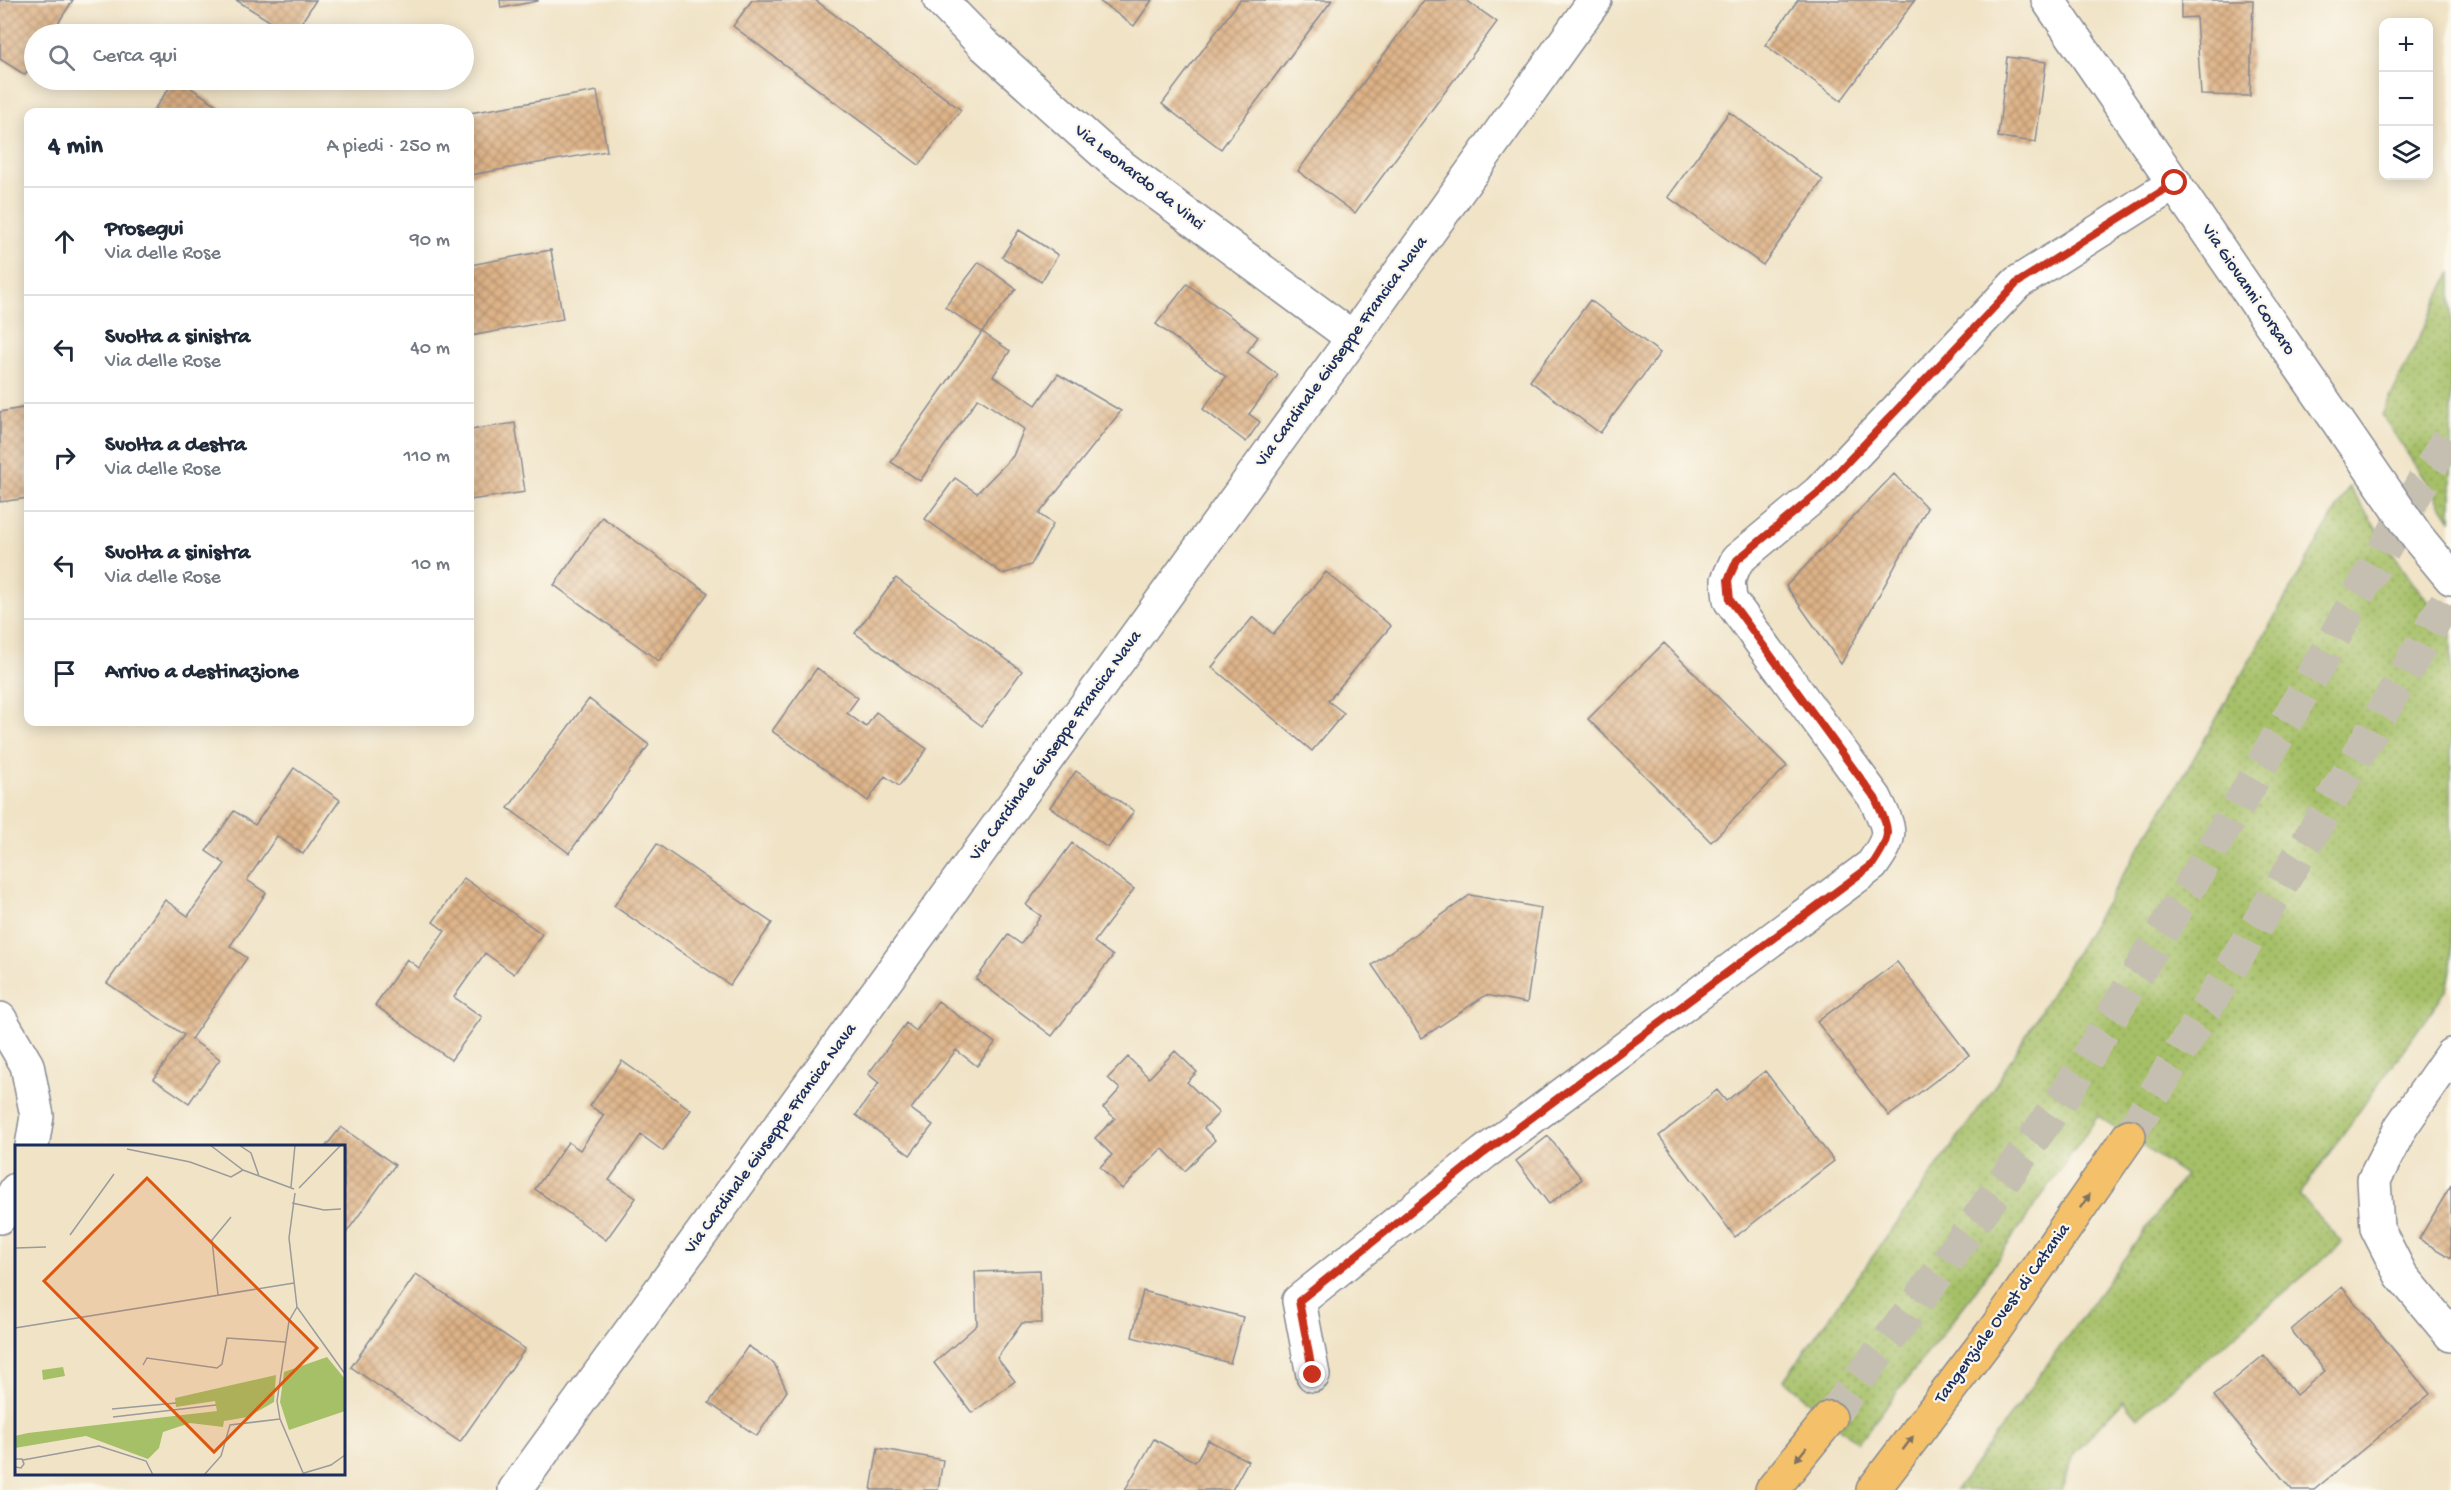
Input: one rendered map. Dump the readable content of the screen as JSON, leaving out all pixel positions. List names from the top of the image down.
{
  "streets": {
    "highway": ["Tangenziale Ovest di Catania"],
    "street": ["Via Leonardo da Vinci", "Via Giovanni Corsaro", "Via Cardinale Giuseppe Francica Nava"]
  },
  "crossings": [
    ["Via Leonardo da Vinci", "Via Cardinale Giuseppe Francica Nava"]
  ],
  "one_way": ["Tangenziale Ovest di Catania"],
  "page": {
    "map_buttons": ["+", "−"],
    "search": "Cerca qui",
    "heading": ["4 min", "A piedi · 250 m"],
    "list": [
      ["Prosegui", "Via delle Rose", "90 m"],
      ["Svolta a sinistra", "Via delle Rose", "40 m"],
      ["Svolta a destra", "Via delle Rose", "110 m"],
      ["Svolta a sinistra", "Via delle Rose", "10 m"],
      "Arrivo a destinazione"
    ]
  }
}
